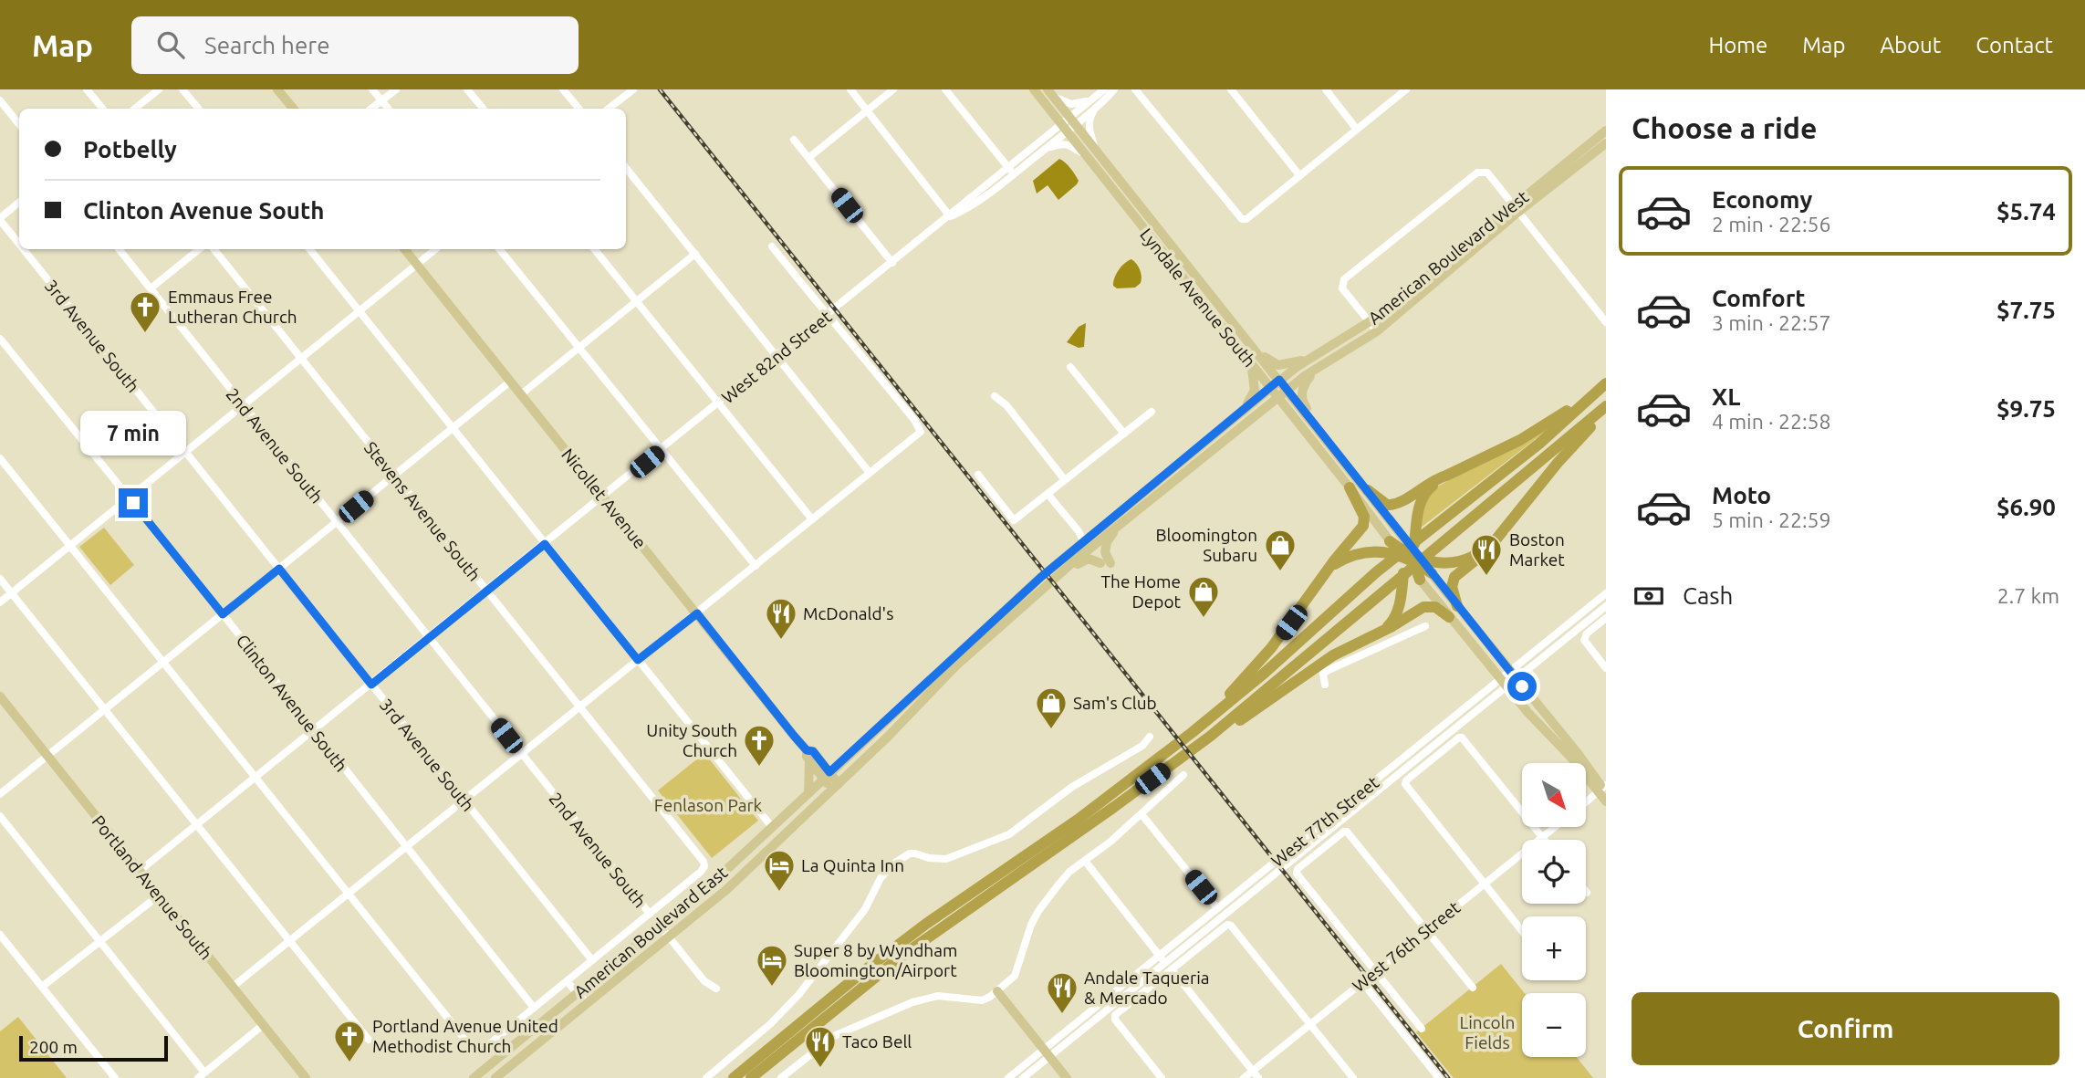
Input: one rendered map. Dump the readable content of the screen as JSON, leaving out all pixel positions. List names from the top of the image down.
{
  "streets": {
    "main road": [
      "American Boulevard West",
      "Lyndale Avenue South",
      "Nicollet Avenue",
      "Portland Avenue South",
      "American Boulevard East"
    ],
    "street": [
      "3rd Avenue South",
      "West 82nd Street",
      "2nd Avenue South",
      "Stevens Avenue South",
      "Clinton Avenue South",
      "West 77th Street",
      "West 76th Street"
    ]
  },
  "crossings": [
    ["American Boulevard West", "Lyndale Avenue South"],
    ["American Boulevard West", "Nicollet Avenue"],
    ["American Boulevard West", "American Boulevard East"],
    ["Lyndale Avenue South", "West 82nd Street"],
    ["3rd Avenue South", "West 82nd Street"],
    ["West 82nd Street", "2nd Avenue South"],
    ["West 82nd Street", "Nicollet Avenue"],
    ["West 82nd Street", "Stevens Avenue South"],
    ["West 82nd Street", "Clinton Avenue South"],
    ["West 82nd Street", "Portland Avenue South"],
    ["2nd Avenue South", "Stevens Avenue South"],
    ["Nicollet Avenue", "American Boulevard East"]
  ],
  "parks": ["Fenlason Park", "Lincoln Fields"],
  "places": {
    "church": ["Emmaus Free Lutheran Church", "Unity South Church", "Portland Avenue United Methodist Church"],
    "shop": ["Bloomington Subaru", "The Home Depot", "Sam's Club"],
    "restaurant": [
      "Boston Market",
      "McDonald's",
      "Andale Taqueria & Mercado",
      "Taco Bell"
    ],
    "hotel": ["La Quinta Inn", "Super 8 by Wyndham Bloomington/Airport"]
  },
  "scale_bar": "200 m",
  "north": "bottom right",
  "page": {
    "header": "Map",
    "search": "Search here",
    "nav": [
      "Home",
      "Map",
      "About",
      "Contact"
    ],
    "heading": "Choose a ride",
    "banner": ["Potbelly", "Clinton Avenue South"],
    "list": [
      {
        "name": "Economy",
        "note": "2 min · 22:56",
        "value": "$5.74"
      },
      {
        "name": "Comfort",
        "note": "3 min · 22:57",
        "value": "$7.75"
      },
      {
        "name": "XL",
        "note": "4 min · 22:58",
        "value": "$9.75"
      },
      {
        "name": "Moto",
        "note": "5 min · 22:59",
        "value": "$6.90"
      }
    ],
    "bubble": "7 min",
    "pay": ["Cash", "2.7 km"],
    "map_buttons": ["+", "−"],
    "buttons": "Confirm",
    "scale": "200 m"
  }
}
